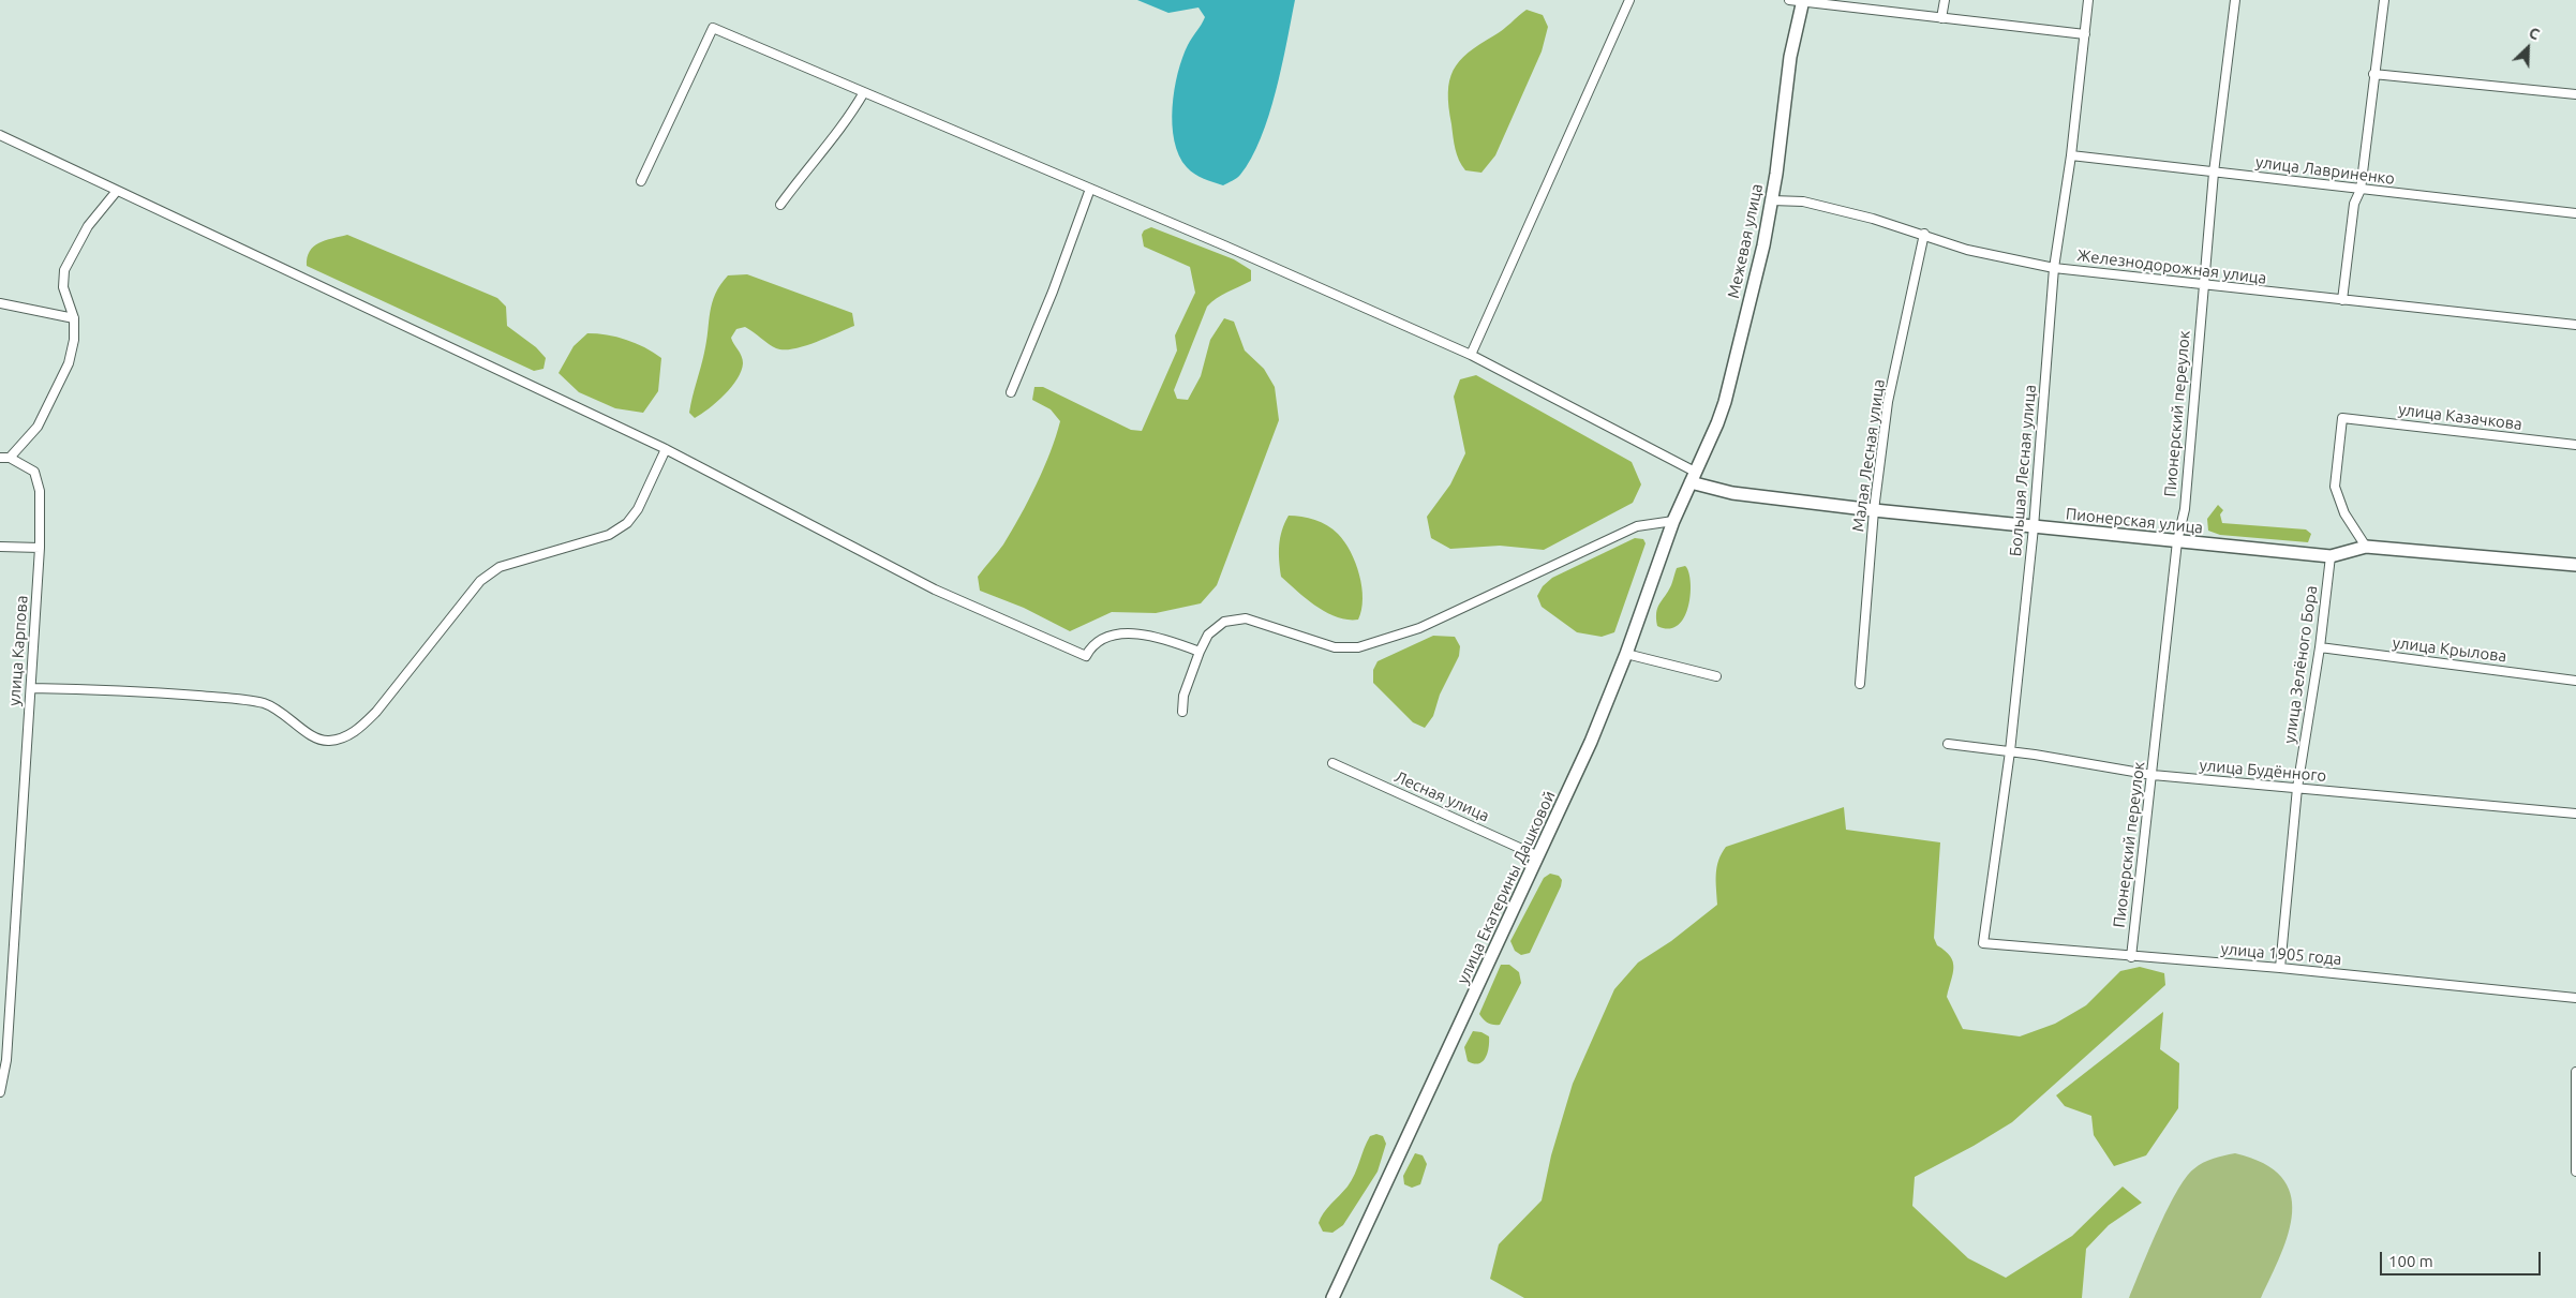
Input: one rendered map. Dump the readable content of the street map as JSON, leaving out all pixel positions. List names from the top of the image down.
{
  "streets": {
    "street": [
      "улица Лавриненко",
      "Межевая улица",
      "Железнодорожная улица",
      "Пионерский переулок",
      "улица Казачкова",
      "Малая Лесная улица",
      "Большая Лесная улица",
      "Пионерская улица",
      "улица Крылова",
      "улица Карпова",
      "улица Зелёного Бора",
      "улица Будённого",
      "Лесная улица",
      "улица Екатерины Дашковой",
      "улица 1905 года"
    ]
  },
  "crossings": [
    ["улица Лавриненко", "Пионерский переулок"],
    ["улица Лавриненко", "Большая Лесная улица"],
    ["Межевая улица", "Железнодорожная улица"],
    ["Межевая улица", "Пионерская улица"],
    ["Межевая улица", "улица Екатерины Дашковой"],
    ["Железнодорожная улица", "Пионерский переулок"],
    ["Железнодорожная улица", "Малая Лесная улица"],
    ["Железнодорожная улица", "Большая Лесная улица"],
    ["Пионерский переулок", "Пионерская улица"],
    ["Пионерский переулок", "улица Будённого"],
    ["Пионерский переулок", "улица 1905 года"],
    ["улица Казачкова", "Пионерская улица"],
    ["Малая Лесная улица", "Пионерская улица"],
    ["Большая Лесная улица", "Пионерская улица"],
    ["Большая Лесная улица", "улица Будённого"],
    ["Большая Лесная улица", "улица 1905 года"],
    ["Пионерская улица", "улица Зелёного Бора"],
    ["Пионерская улица", "улица Екатерины Дашковой"],
    ["улица Крылова", "улица Зелёного Бора"],
    ["улица Зелёного Бора", "улица Будённого"],
    ["улица Зелёного Бора", "улица 1905 года"],
    ["Лесная улица", "улица Екатерины Дашковой"]
  ],
  "scale_bar": "100 m",
  "north": "top right"
}
